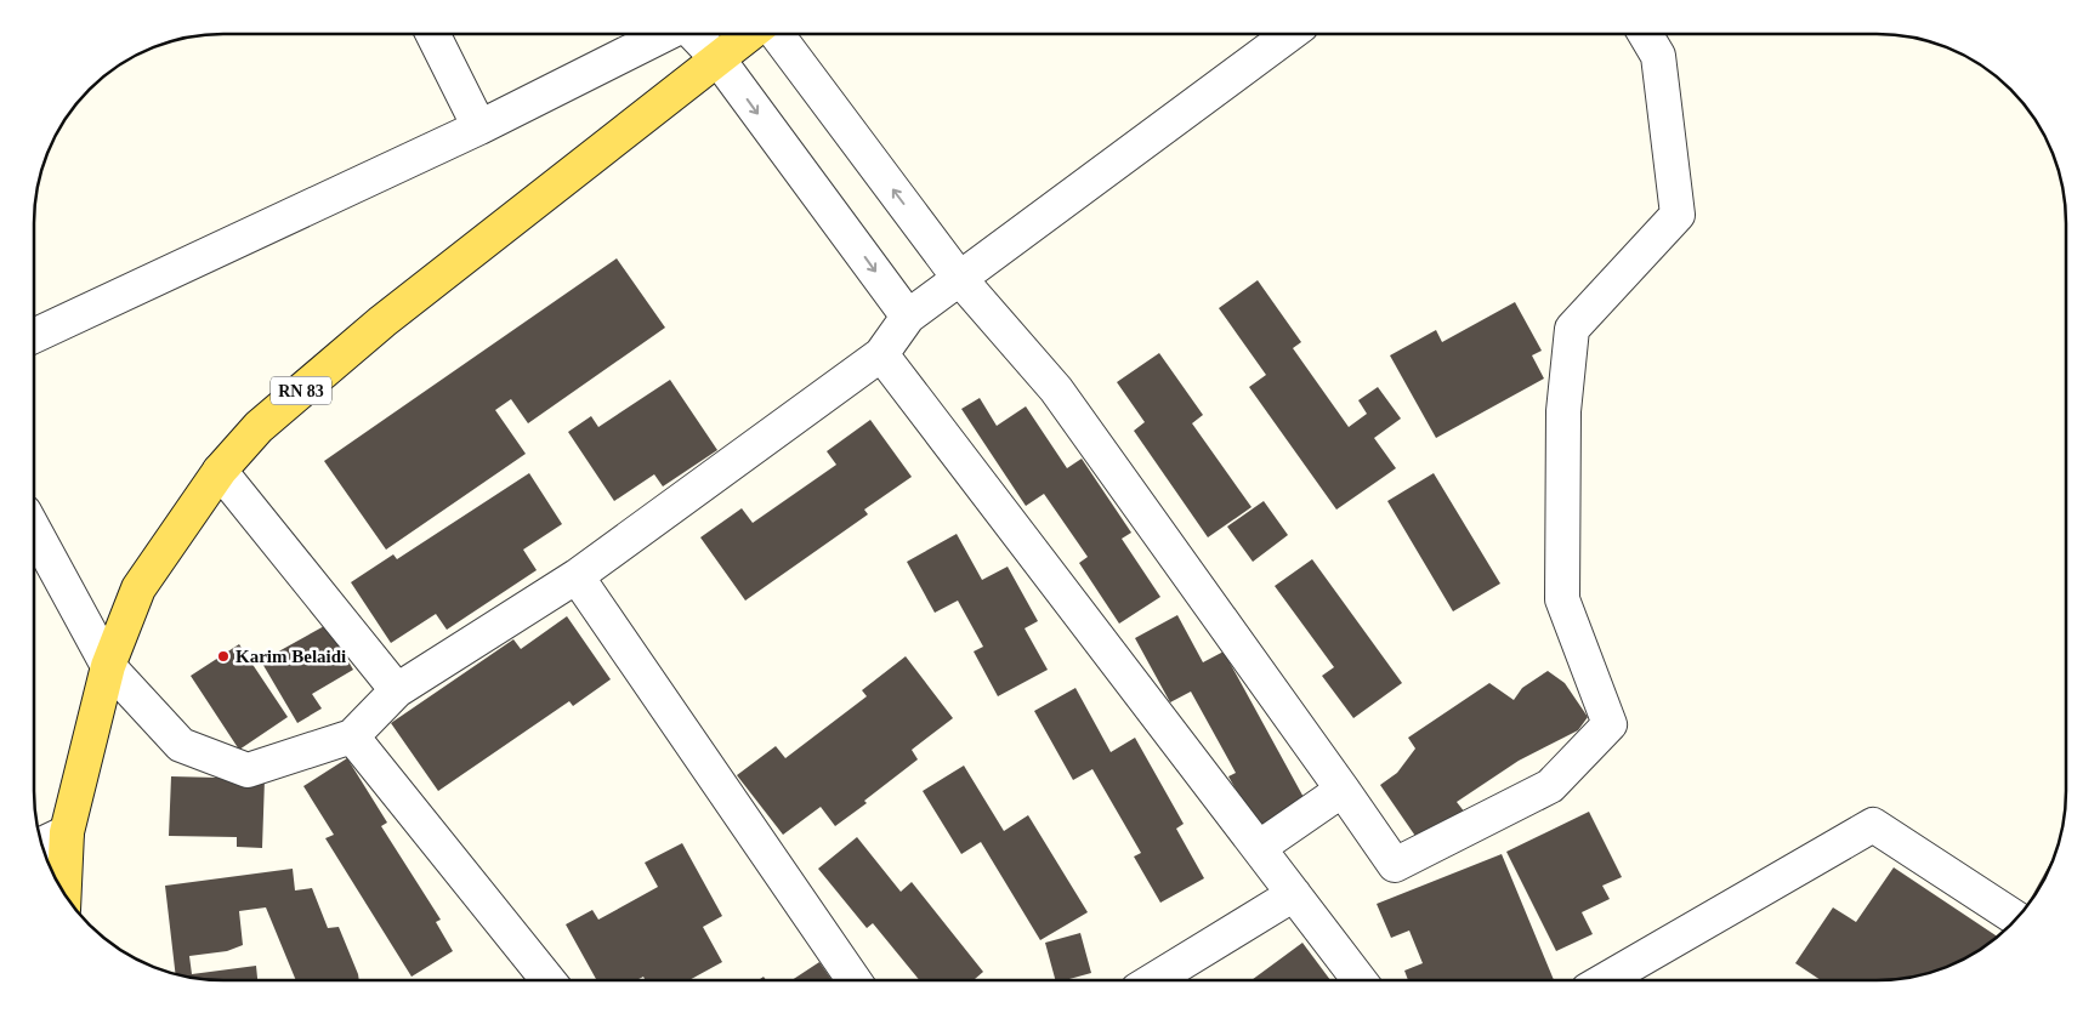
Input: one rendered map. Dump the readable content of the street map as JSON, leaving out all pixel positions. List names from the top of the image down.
{
  "streets": {
    "main road": ["RN 83"]
  },
  "places": ["Karim Belaidi"]
}
